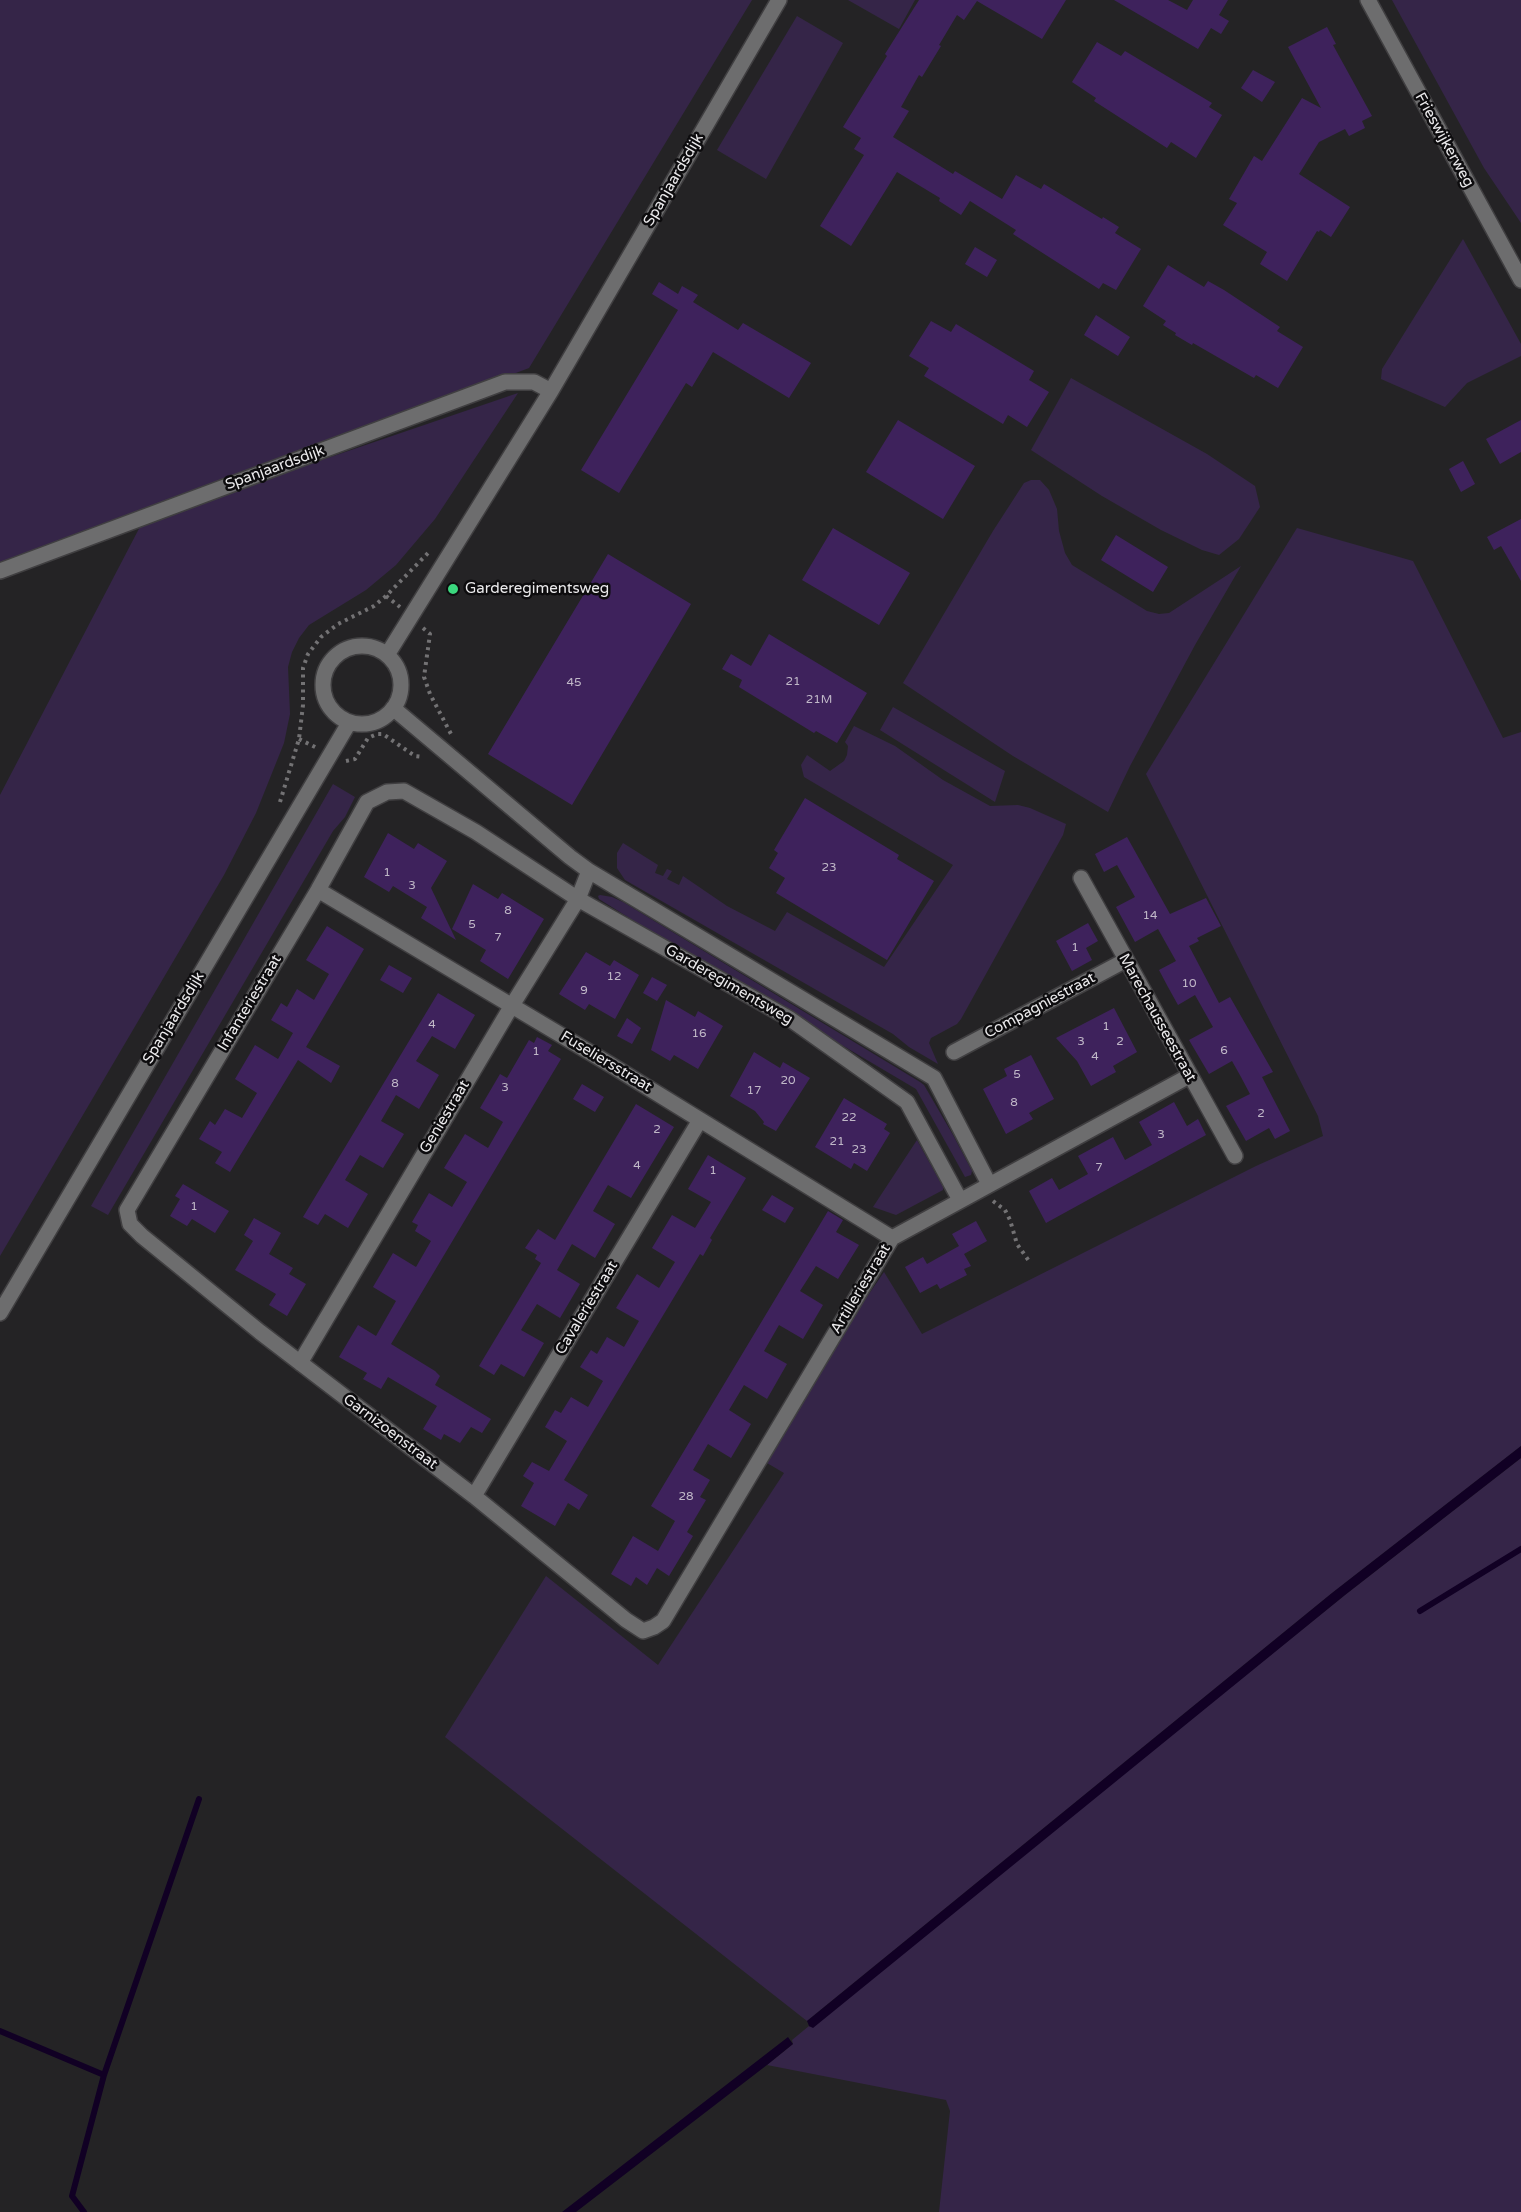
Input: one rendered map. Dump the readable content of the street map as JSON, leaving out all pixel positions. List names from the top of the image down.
{
  "streets": {
    "street": [
      "Frieswijkerweg",
      "Spanjaardsdijk",
      "Garderegimentsweg",
      "Infanteriestraat",
      "Compagniestraat",
      "Marechausseestraat",
      "Fuseliersstraat",
      "Geniestraat",
      "Artilleriestraat",
      "Cavaleriestraat",
      "Garnizoenstraat"
    ]
  },
  "crossings": [
    ["Spanjaardsdijk", "Garderegimentsweg"],
    ["Garderegimentsweg", "Infanteriestraat"],
    ["Garderegimentsweg", "Geniestraat"],
    ["Garderegimentsweg", "Artilleriestraat"],
    ["Infanteriestraat", "Fuseliersstraat"],
    ["Infanteriestraat", "Garnizoenstraat"],
    ["Compagniestraat", "Marechausseestraat"],
    ["Marechausseestraat", "Artilleriestraat"],
    ["Fuseliersstraat", "Geniestraat"],
    ["Fuseliersstraat", "Artilleriestraat"],
    ["Fuseliersstraat", "Cavaleriestraat"],
    ["Geniestraat", "Garnizoenstraat"],
    ["Artilleriestraat", "Garnizoenstraat"],
    ["Cavaleriestraat", "Garnizoenstraat"]
  ],
  "places": ["Garderegimentsweg"],
  "house_numbers": [
    "21",
    "45",
    "21M",
    "23",
    "1",
    "3",
    "8",
    "14",
    "5",
    "7",
    "1",
    "12",
    "10",
    "9",
    "4",
    "1",
    "16",
    "3",
    "2",
    "6",
    "1",
    "4",
    "5",
    "20",
    "8",
    "3",
    "17",
    "8",
    "2",
    "22",
    "2",
    "3",
    "21",
    "23",
    "4",
    "7",
    "1",
    "1",
    "28"
  ]
}
